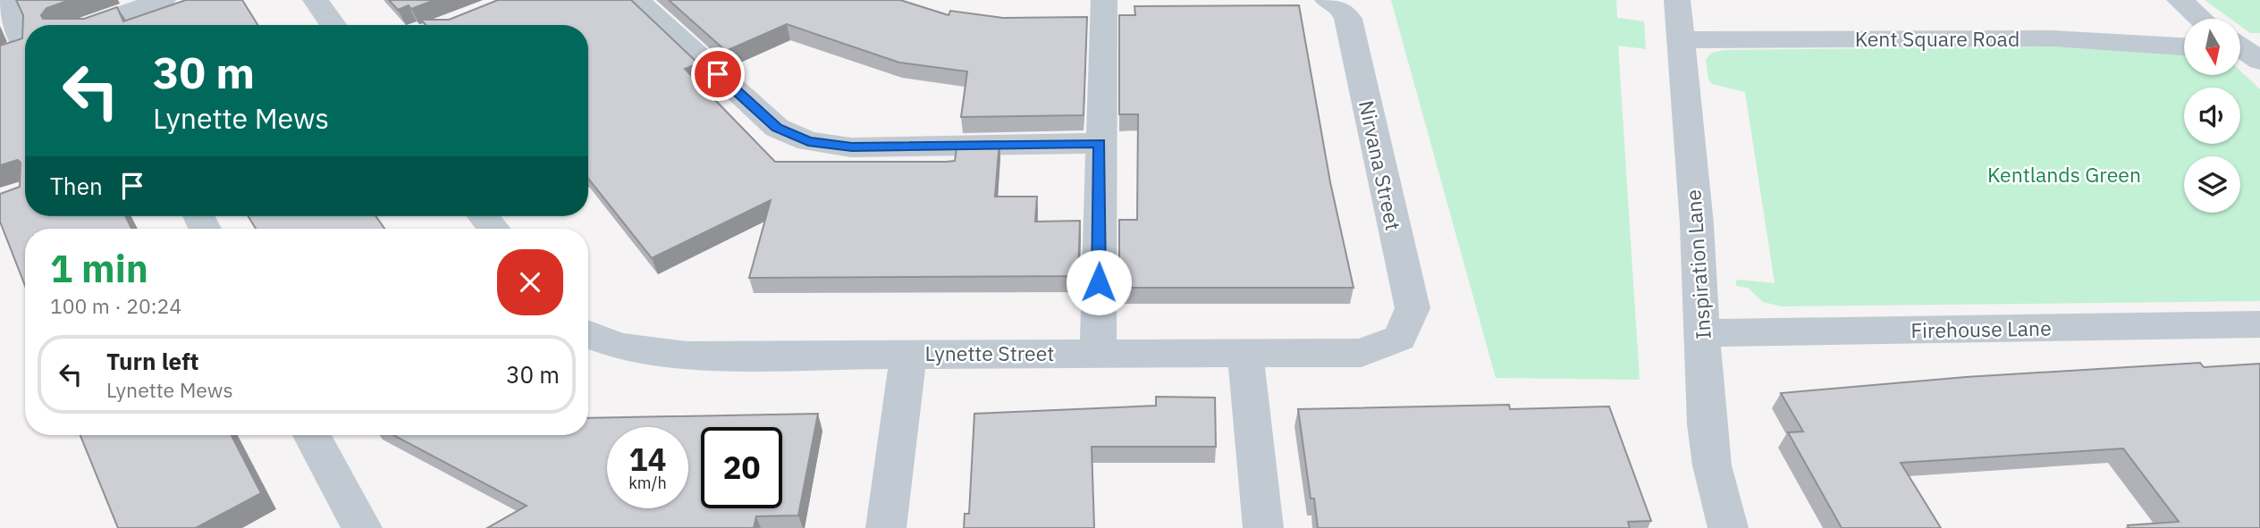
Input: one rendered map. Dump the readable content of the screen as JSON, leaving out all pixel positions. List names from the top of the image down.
{
  "streets": {
    "street": [
      "Kent Square Road",
      "Nirvana Street",
      "Inspiration Lane",
      "Firehouse Lane",
      "Lynette Street"
    ]
  },
  "crossings": [
    ["Kent Square Road", "Inspiration Lane"],
    ["Nirvana Street", "Lynette Street"],
    ["Inspiration Lane", "Firehouse Lane"]
  ],
  "parks": ["Kentlands Green"],
  "north": "bottom",
  "page": {
    "turn": ["30 m", "Lynette Mews"],
    "then": "Then",
    "heading": ["1 min", "100 m · 20:24"],
    "list": [
      {
        "name": "Turn left",
        "note": "Lynette Mews",
        "value": "30 m"
      }
    ],
    "speed": "14 km/h",
    "limit": "20"
  }
}
